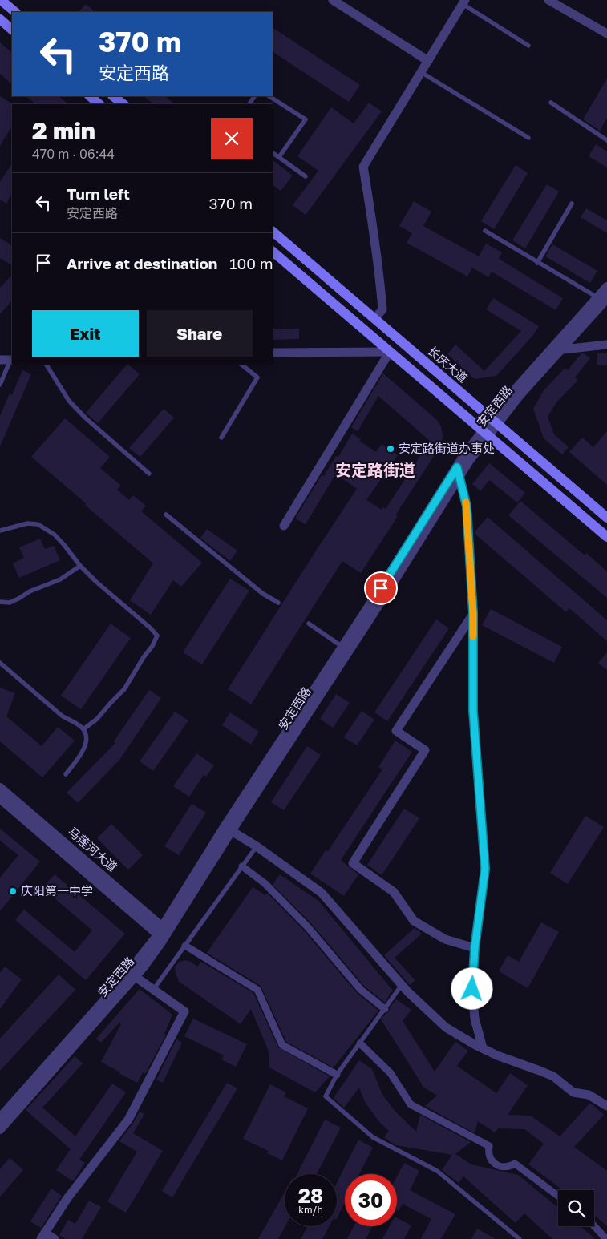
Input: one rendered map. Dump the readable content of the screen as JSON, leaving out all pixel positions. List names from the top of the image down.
{
  "streets": {
    "main road": ["长庆大道"],
    "street": ["安定西路", "马莲河大道"]
  },
  "crossings": [
    ["长庆大道", "安定西路"],
    ["安定西路", "马莲河大道"]
  ],
  "districts": ["安定路街道"],
  "places": ["安定路街道办事处", "庆阳第一中学"],
  "page": {
    "turn": ["370 m", "安定西路"],
    "heading": ["2 min", "470 m · 06:44"],
    "list": [
      {
        "name": "Turn left",
        "note": "安定西路",
        "value": "370 m"
      },
      {
        "name": "Arrive at destination",
        "value": "100 m"
      }
    ],
    "buttons": ["Exit", "Share"],
    "speed": "28 km/h",
    "limit": "30"
  }
}
